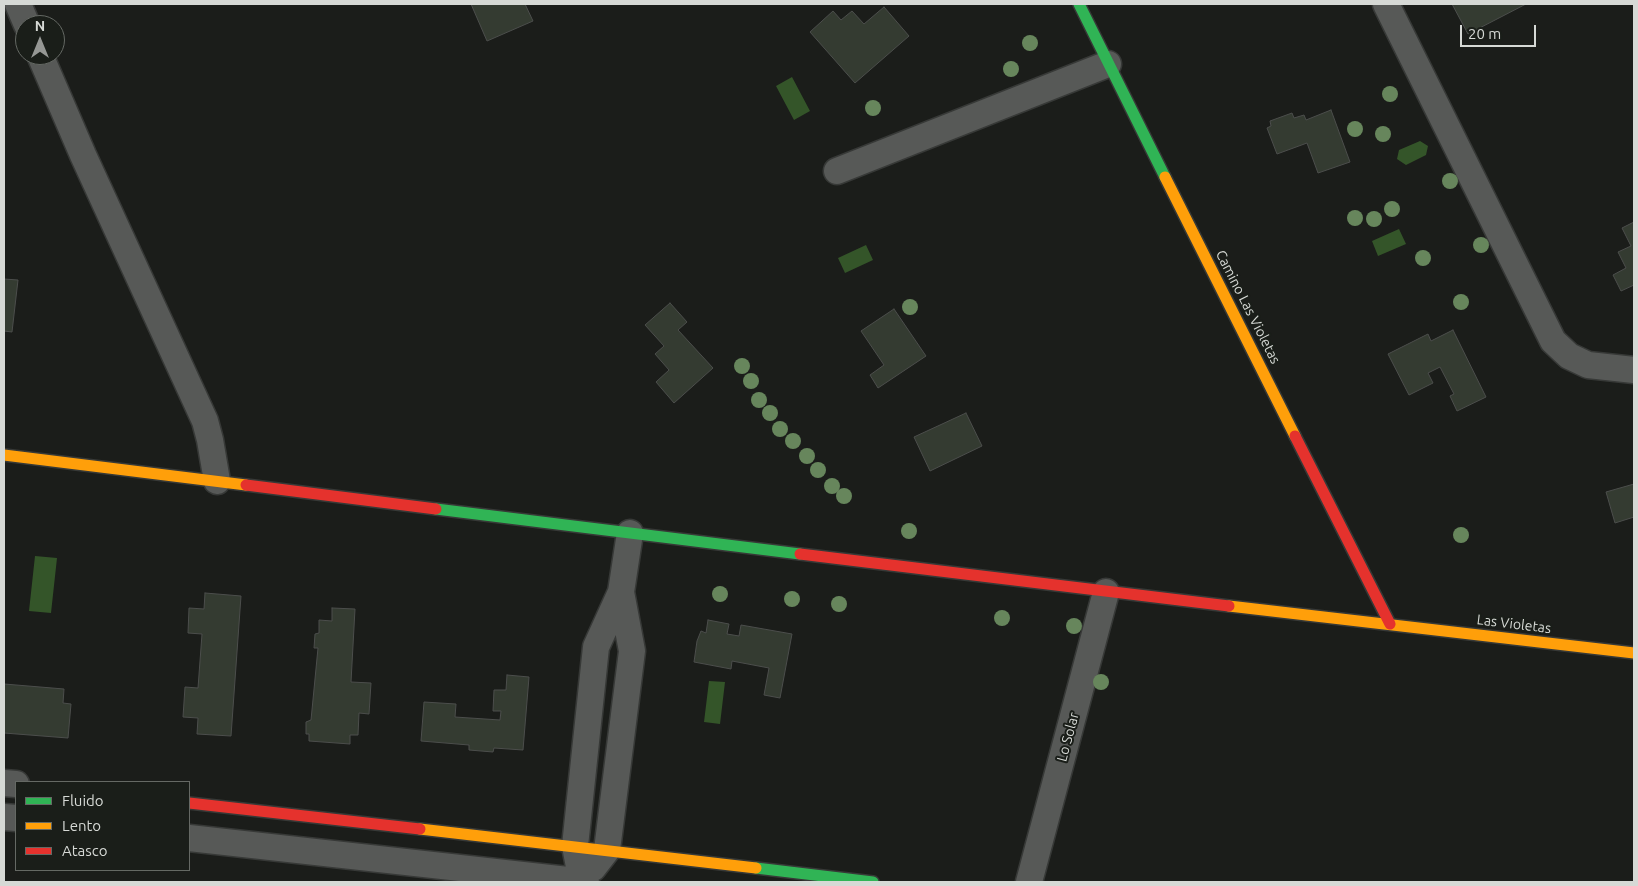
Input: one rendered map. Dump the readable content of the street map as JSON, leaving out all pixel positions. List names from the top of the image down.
{
  "streets": {
    "street": ["Camino Las Violetas", "Las Violetas", "Lo Solar"]
  },
  "crossings": [
    ["Camino Las Violetas", "Las Violetas"],
    ["Las Violetas", "Lo Solar"]
  ],
  "legend": ["Fluido", "Lento", "Atasco"],
  "scale_bar": "20 m",
  "north": "top"
}
